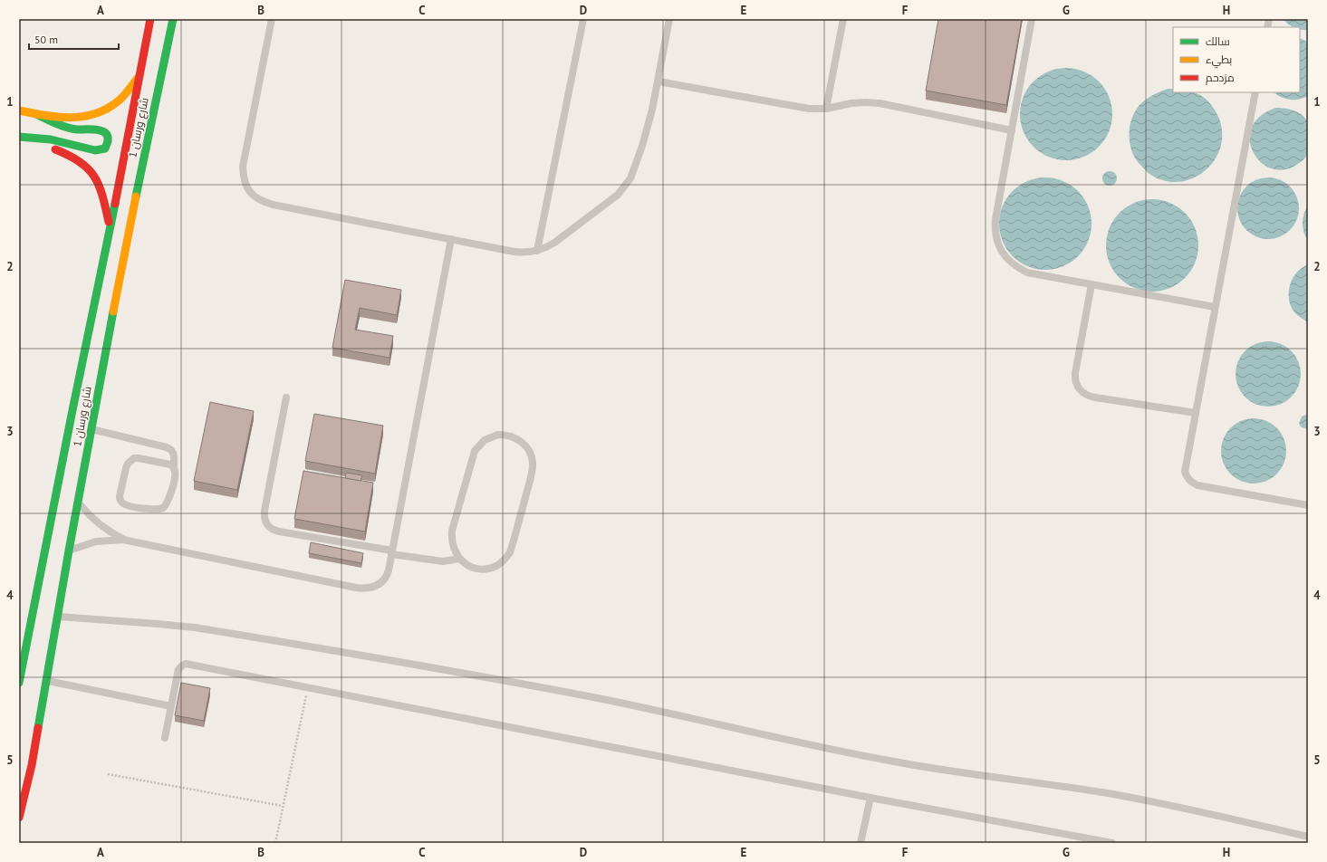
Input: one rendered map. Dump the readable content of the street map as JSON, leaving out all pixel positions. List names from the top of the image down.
{
  "streets": {
    "street": ["شارع ورسان 1"]
  },
  "legend": ["سالك", "بطيء", "مزدحم"],
  "scale_bar": "50 m",
  "grid": {
    "columns": [
      "A",
      "B",
      "C",
      "D",
      "E",
      "F",
      "G",
      "H"
    ],
    "rows": [
      "1",
      "2",
      "3",
      "4",
      "5"
    ]
  }
}
